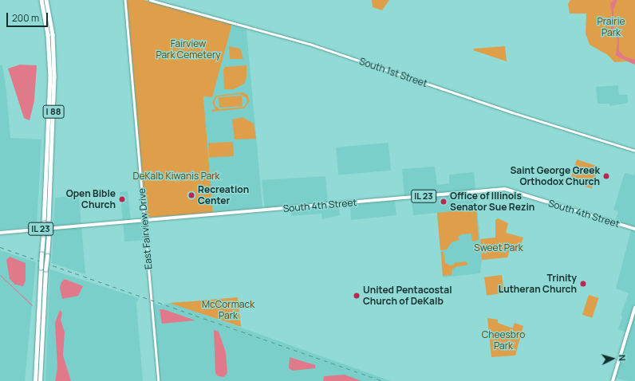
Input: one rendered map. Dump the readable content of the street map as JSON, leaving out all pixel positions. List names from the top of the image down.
{
  "streets": {
    "highway": ["I 88"],
    "main road": ["IL 23", "South 4th Street"],
    "street": ["South 1st Street", "East Fairview Drive"]
  },
  "crossings": [
    ["South 4th Street", "East Fairview Drive"]
  ],
  "parks": [
    "Prairie Park",
    "Fairview Park Cemetery",
    "DeKalb Kiwanis Park",
    "Sweet Park",
    "McCormack Park",
    "Cheesbro Park"
  ],
  "places": [
    "Saint George Greek Orthodox Church",
    "Recreation Center",
    "Open Bible Church",
    "Office of Illinois Senator Sue Rezin",
    "Trinity Lutheran Church",
    "United Pentacostal Church of DeKalb"
  ],
  "scale_bar": "200 m",
  "north": "right"
}
